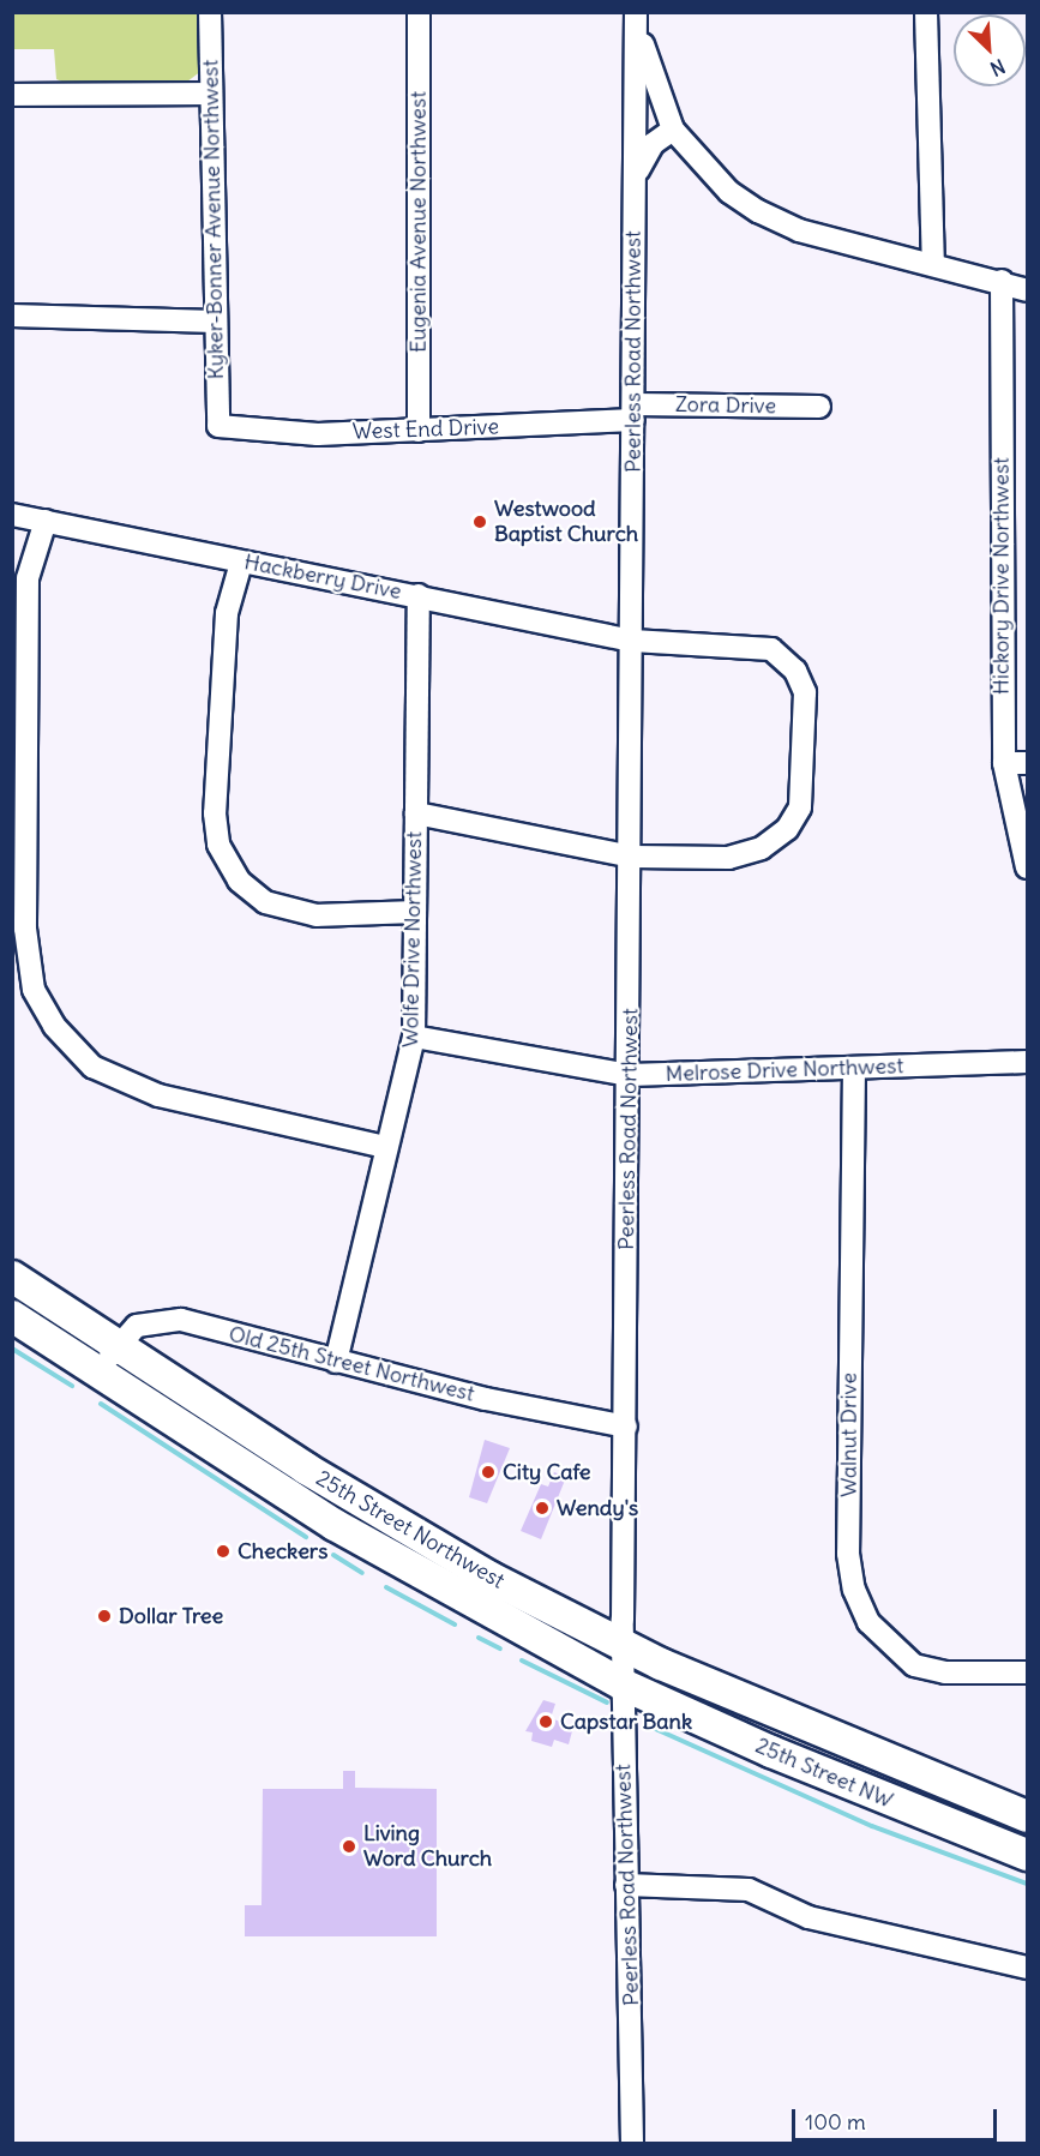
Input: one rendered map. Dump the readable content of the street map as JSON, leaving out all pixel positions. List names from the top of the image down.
{
  "streets": {
    "highway": ["25th Street Northwest", "25th Street NW"],
    "street": [
      "Kyker-Bonner Avenue Northwest",
      "Eugenia Avenue Northwest",
      "Peerless Road Northwest",
      "Zora Drive",
      "West End Drive",
      "Hickory Drive Northwest",
      "Hackberry Drive",
      "Wolfe Drive Northwest",
      "Melrose Drive Northwest",
      "Old 25th Street Northwest",
      "Walnut Drive"
    ]
  },
  "crossings": [
    ["Kyker-Bonner Avenue Northwest", "West End Drive"],
    ["Eugenia Avenue Northwest", "West End Drive"],
    ["Peerless Road Northwest", "Zora Drive"],
    ["Peerless Road Northwest", "West End Drive"],
    ["Peerless Road Northwest", "Hackberry Drive"],
    ["Peerless Road Northwest", "Melrose Drive Northwest"],
    ["Peerless Road Northwest", "Old 25th Street Northwest"],
    ["Peerless Road Northwest", "25th Street Northwest"],
    ["Peerless Road Northwest", "25th Street NW"],
    ["Zora Drive", "West End Drive"],
    ["Hackberry Drive", "Wolfe Drive Northwest"],
    ["Wolfe Drive Northwest", "Melrose Drive Northwest"],
    ["Wolfe Drive Northwest", "Old 25th Street Northwest"],
    ["Melrose Drive Northwest", "Walnut Drive"],
    ["Old 25th Street Northwest", "25th Street Northwest"],
    ["25th Street Northwest", "25th Street NW"]
  ],
  "places": [
    "Westwood Baptist Church",
    "City Cafe",
    "Wendy's",
    "Checkers",
    "Dollar Tree",
    "Capstar Bank",
    "Living Word Church"
  ],
  "scale_bar": "100 m",
  "north": "bottom right"
}
